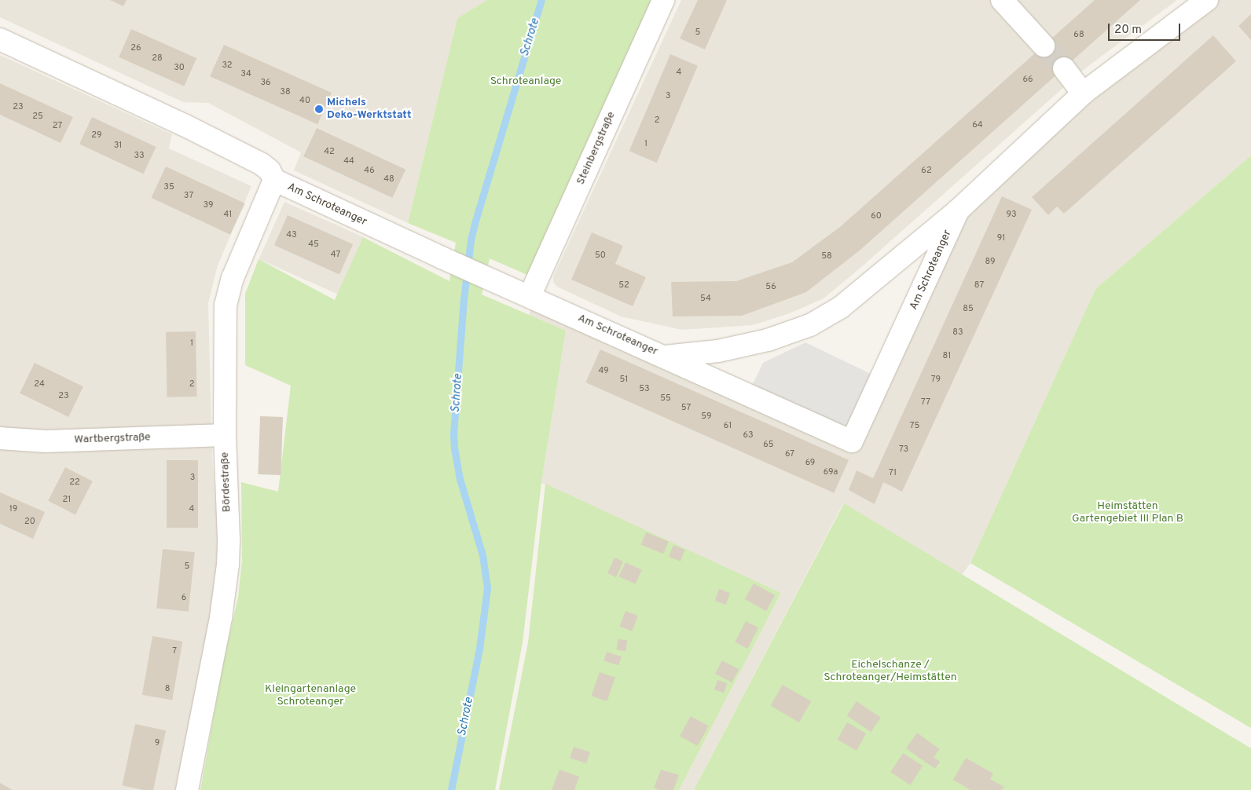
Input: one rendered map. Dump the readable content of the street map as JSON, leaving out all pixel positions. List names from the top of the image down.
{
  "streets": {
    "street": [
      "Steinbergstraße",
      "Am Schroteanger",
      "Wartbergstraße",
      "Bördestraße"
    ]
  },
  "crossings": [
    ["Steinbergstraße", "Am Schroteanger"],
    ["Am Schroteanger", "Bördestraße"],
    ["Wartbergstraße", "Bördestraße"]
  ],
  "water": ["Schrote"],
  "parks": [
    "Schroteanlage",
    "Heimstätten Gartengebiet III Plan B",
    "Eichelschanze / Schroteanger/Heimstätten",
    "Kleingartenanlage Schroteanger"
  ],
  "places": ["Michels Deko-Werktstatt"],
  "house_numbers": [
    "5",
    "68",
    "26",
    "28",
    "32",
    "30",
    "4",
    "34",
    "66",
    "36",
    "38",
    "3",
    "40",
    "23",
    "25",
    "2",
    "64",
    "27",
    "29",
    "1",
    "31",
    "42",
    "33",
    "44",
    "46",
    "62",
    "48",
    "35",
    "37",
    "39",
    "41",
    "93",
    "60",
    "43",
    "91",
    "45",
    "47",
    "50",
    "58",
    "89",
    "52",
    "87",
    "56",
    "54",
    "85",
    "83",
    "1",
    "81",
    "49",
    "51",
    "79",
    "24",
    "2",
    "53",
    "23",
    "55",
    "77",
    "57",
    "59",
    "61",
    "75",
    "63",
    "65",
    "73",
    "67",
    "69",
    "69a",
    "71",
    "3",
    "22",
    "21",
    "19",
    "4",
    "20",
    "5",
    "6",
    "7",
    "8",
    "9"
  ],
  "scale_bar": "20 m"
}
